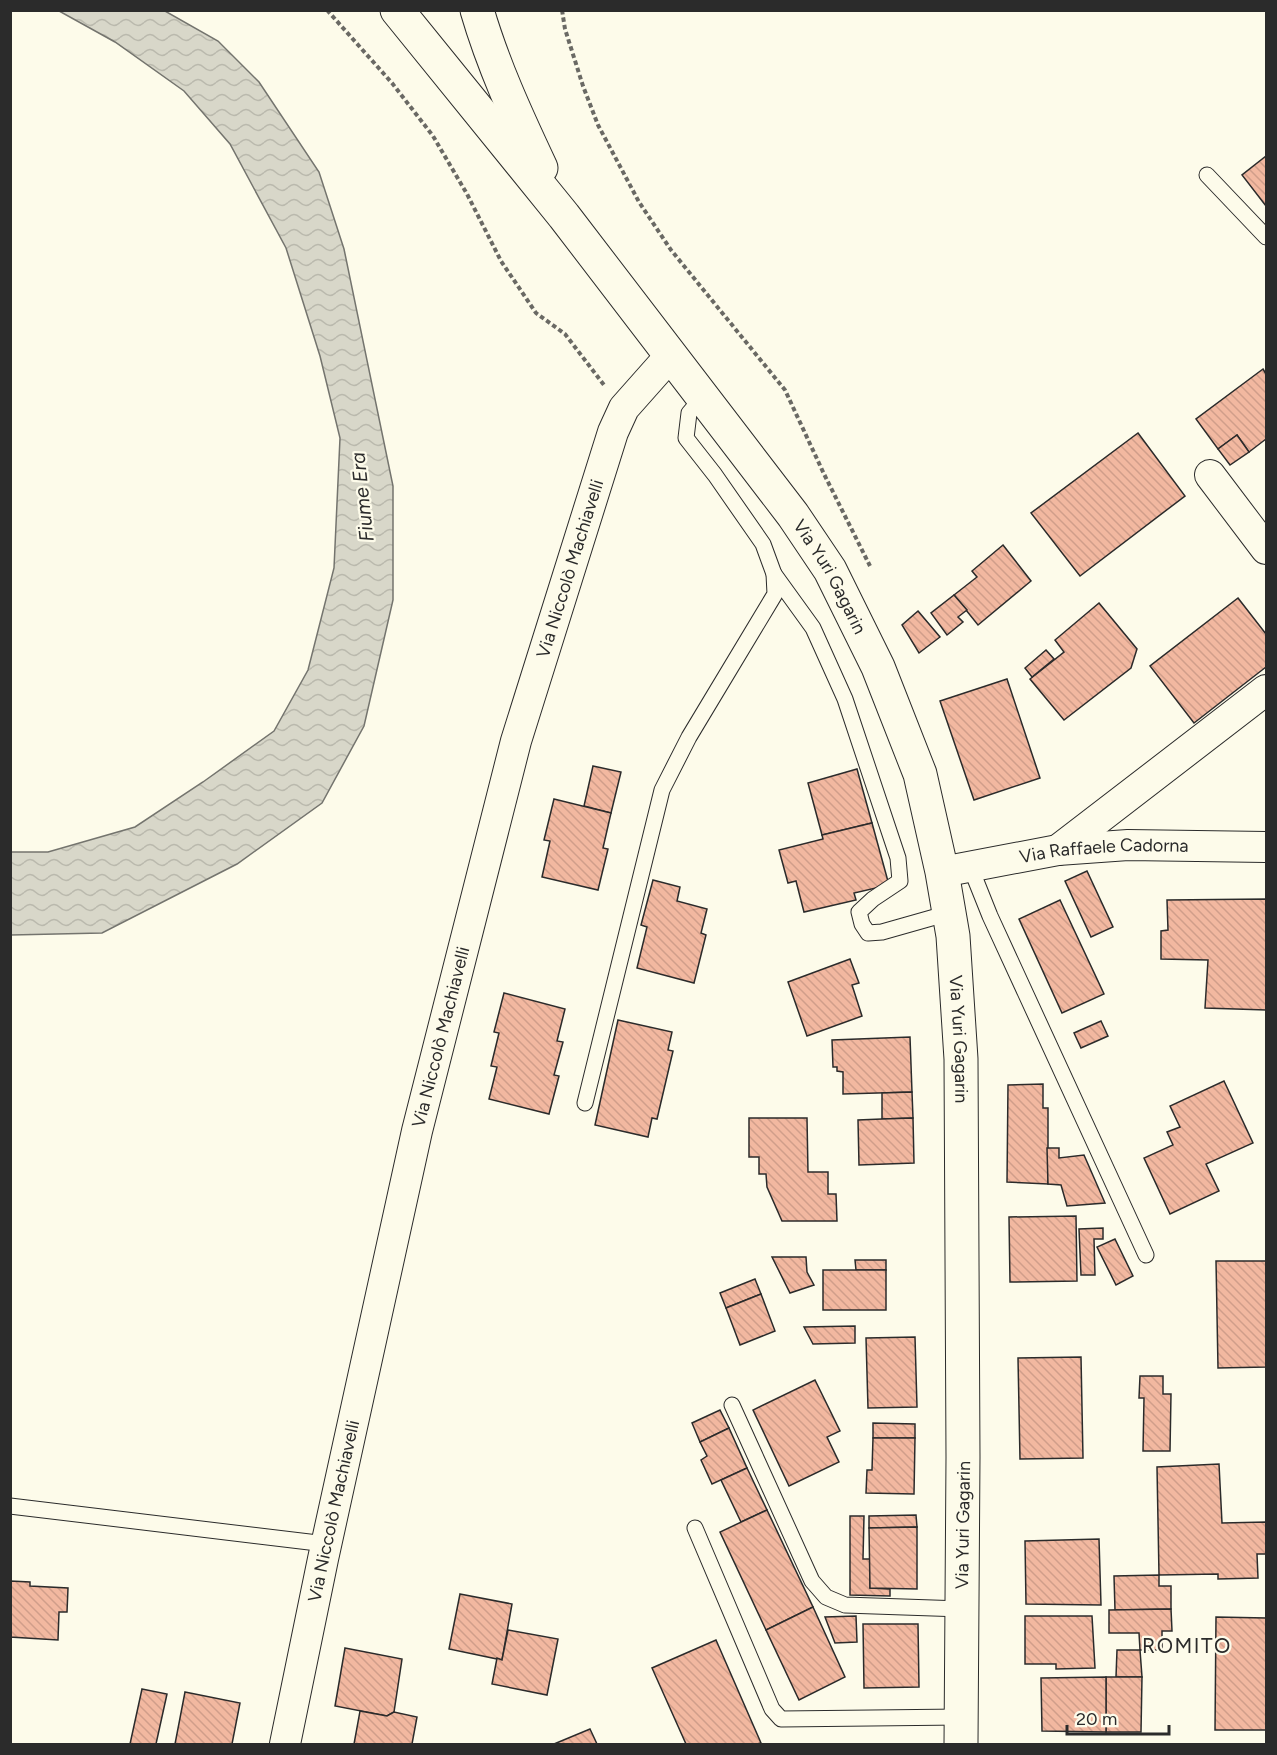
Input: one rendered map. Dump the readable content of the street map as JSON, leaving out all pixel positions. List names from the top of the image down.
{
  "streets": {
    "street": ["Via Niccolò Machiavelli", "Via Yuri Gagarin", "Via Raffaele Cadorna"]
  },
  "crossings": [
    ["Via Niccolò Machiavelli", "Via Yuri Gagarin"],
    ["Via Yuri Gagarin", "Via Raffaele Cadorna"]
  ],
  "districts": ["ROMITO"],
  "water": ["Fiume Era"],
  "scale_bar": "20 m"
}
